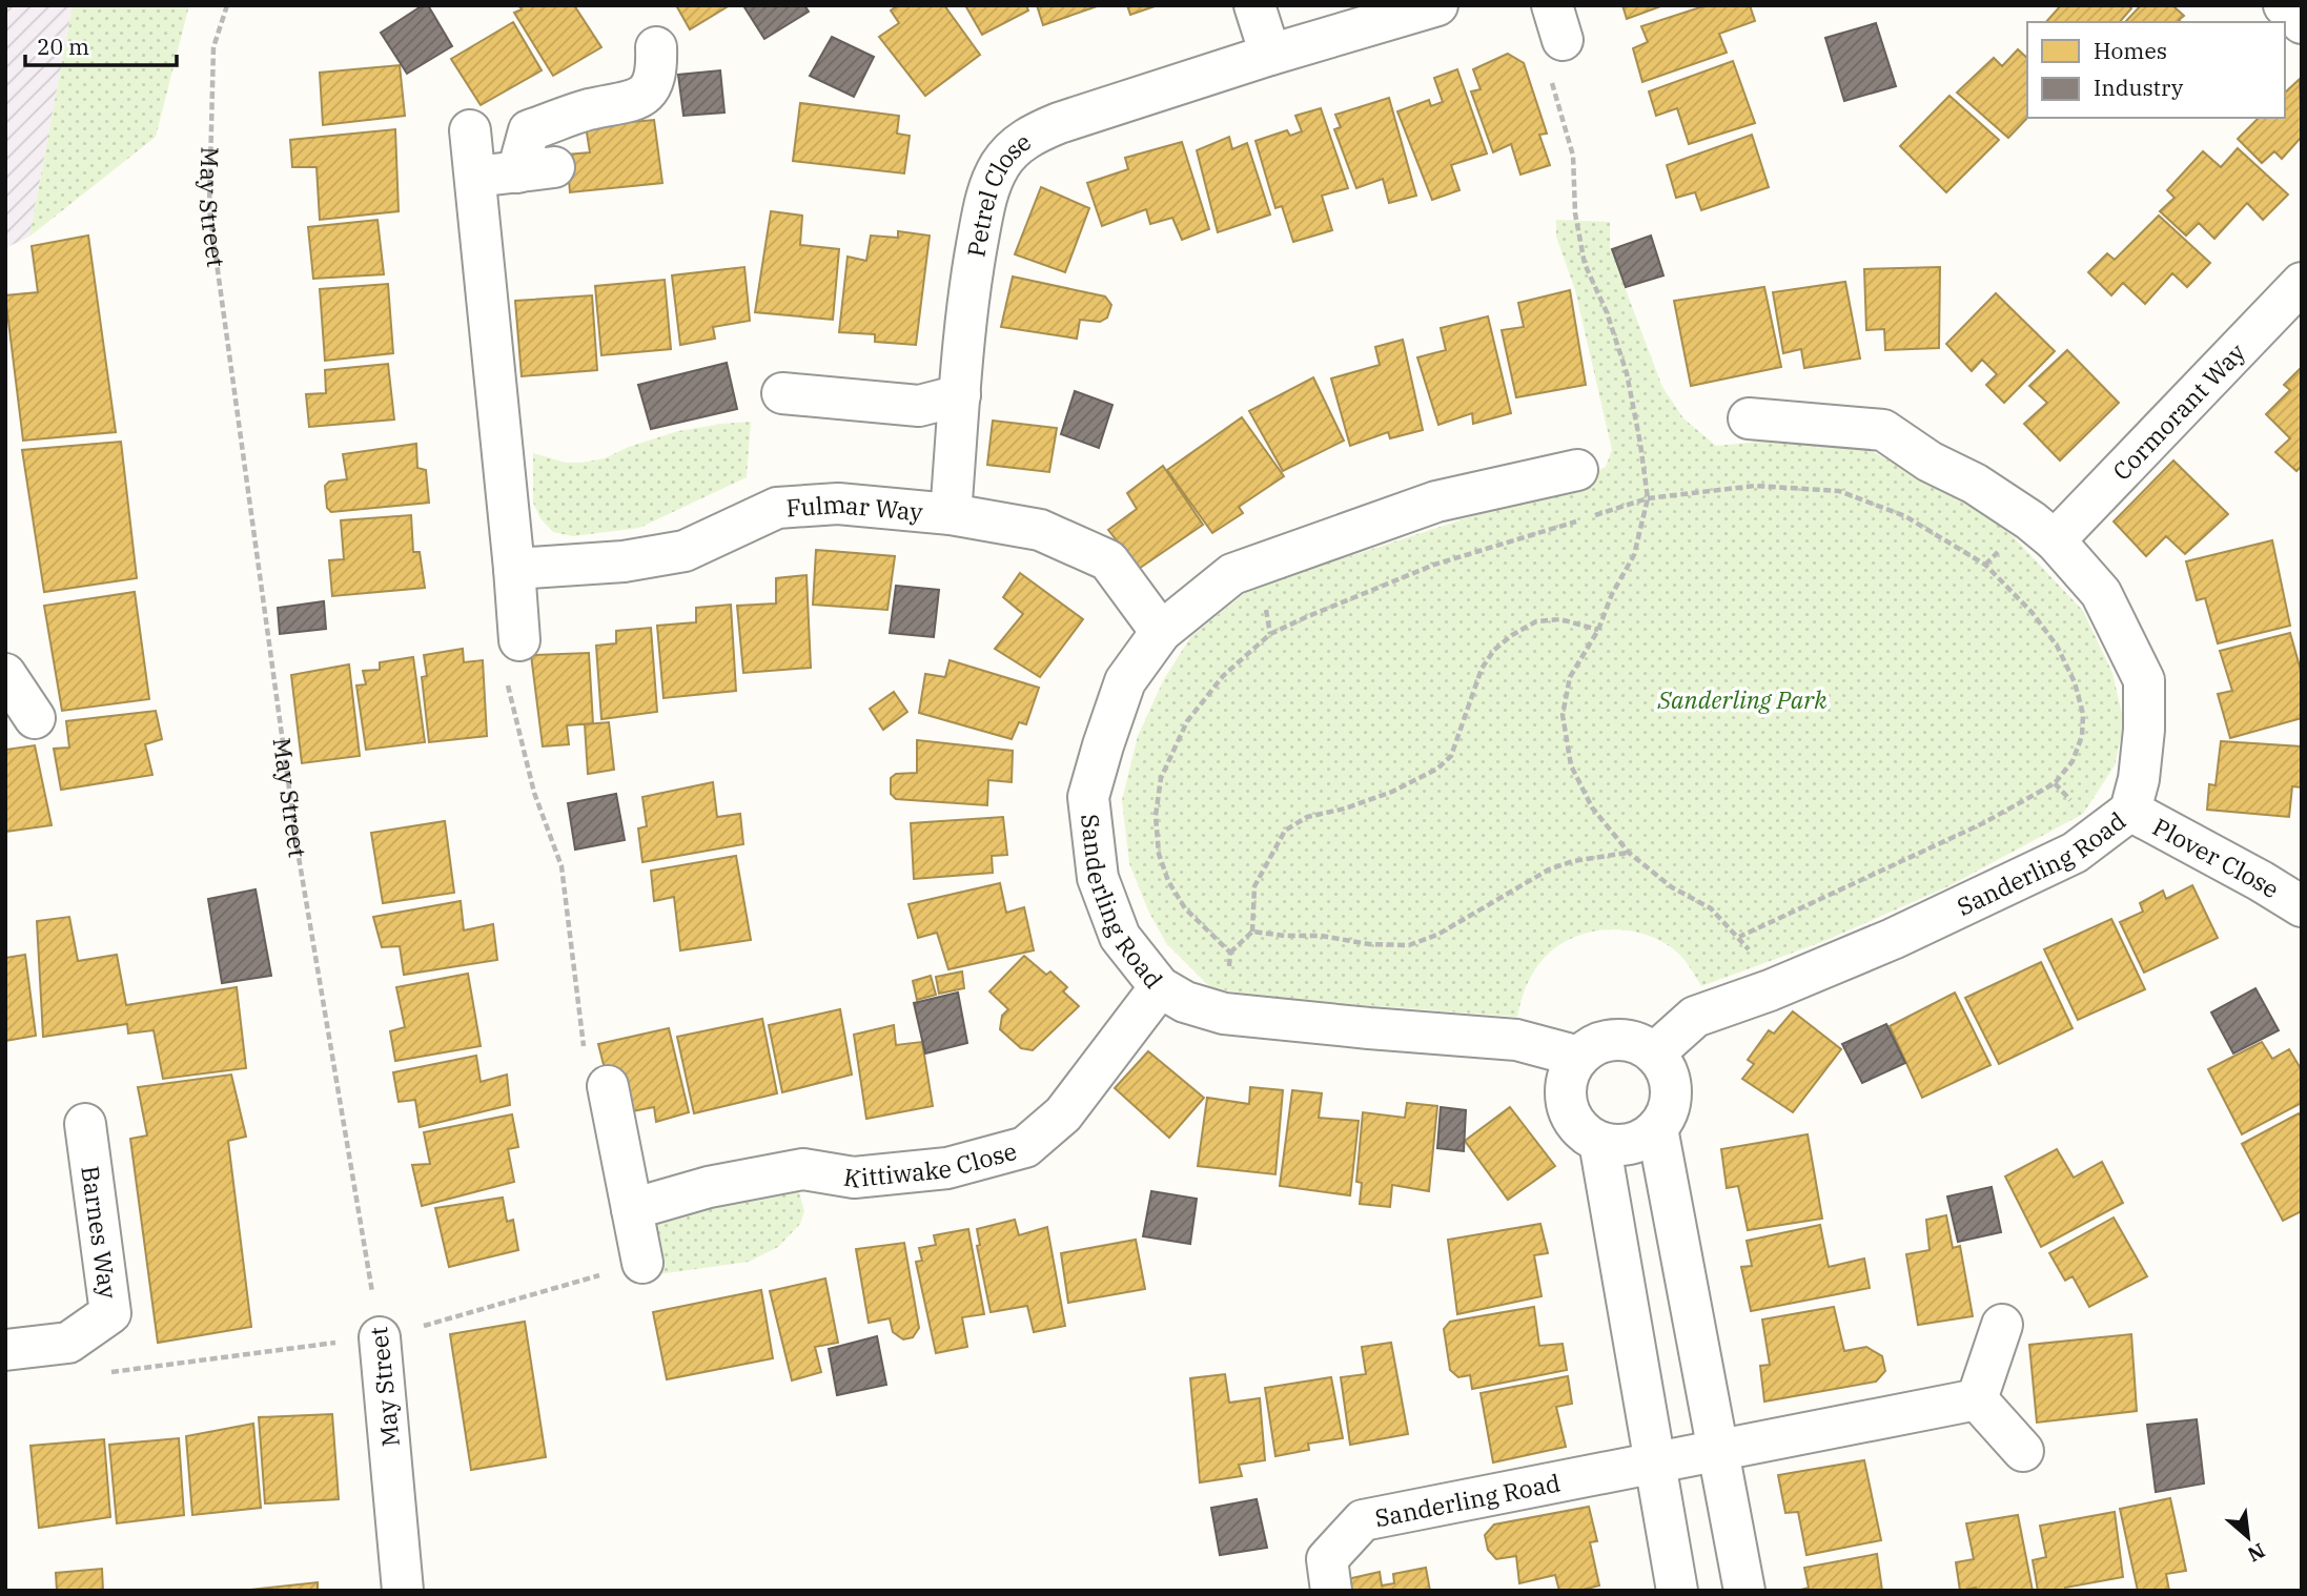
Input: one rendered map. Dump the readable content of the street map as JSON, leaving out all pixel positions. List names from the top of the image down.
{
  "streets": {
    "street": [
      "Petrel Close",
      "May Street",
      "Cormorant Way",
      "Fulmar Way",
      "Plover Close",
      "Sanderling Road",
      "Kittiwake Close",
      "Barnes Way"
    ]
  },
  "crossings": [
    ["Petrel Close", "Fulmar Way"],
    ["Cormorant Way", "Sanderling Road"],
    ["Fulmar Way", "Sanderling Road"],
    ["Plover Close", "Sanderling Road"],
    ["Sanderling Road", "Kittiwake Close"]
  ],
  "parks": ["Sanderling Park"],
  "legend": ["Homes", "Industry"],
  "scale_bar": "20 m",
  "north": "bottom right"
}
